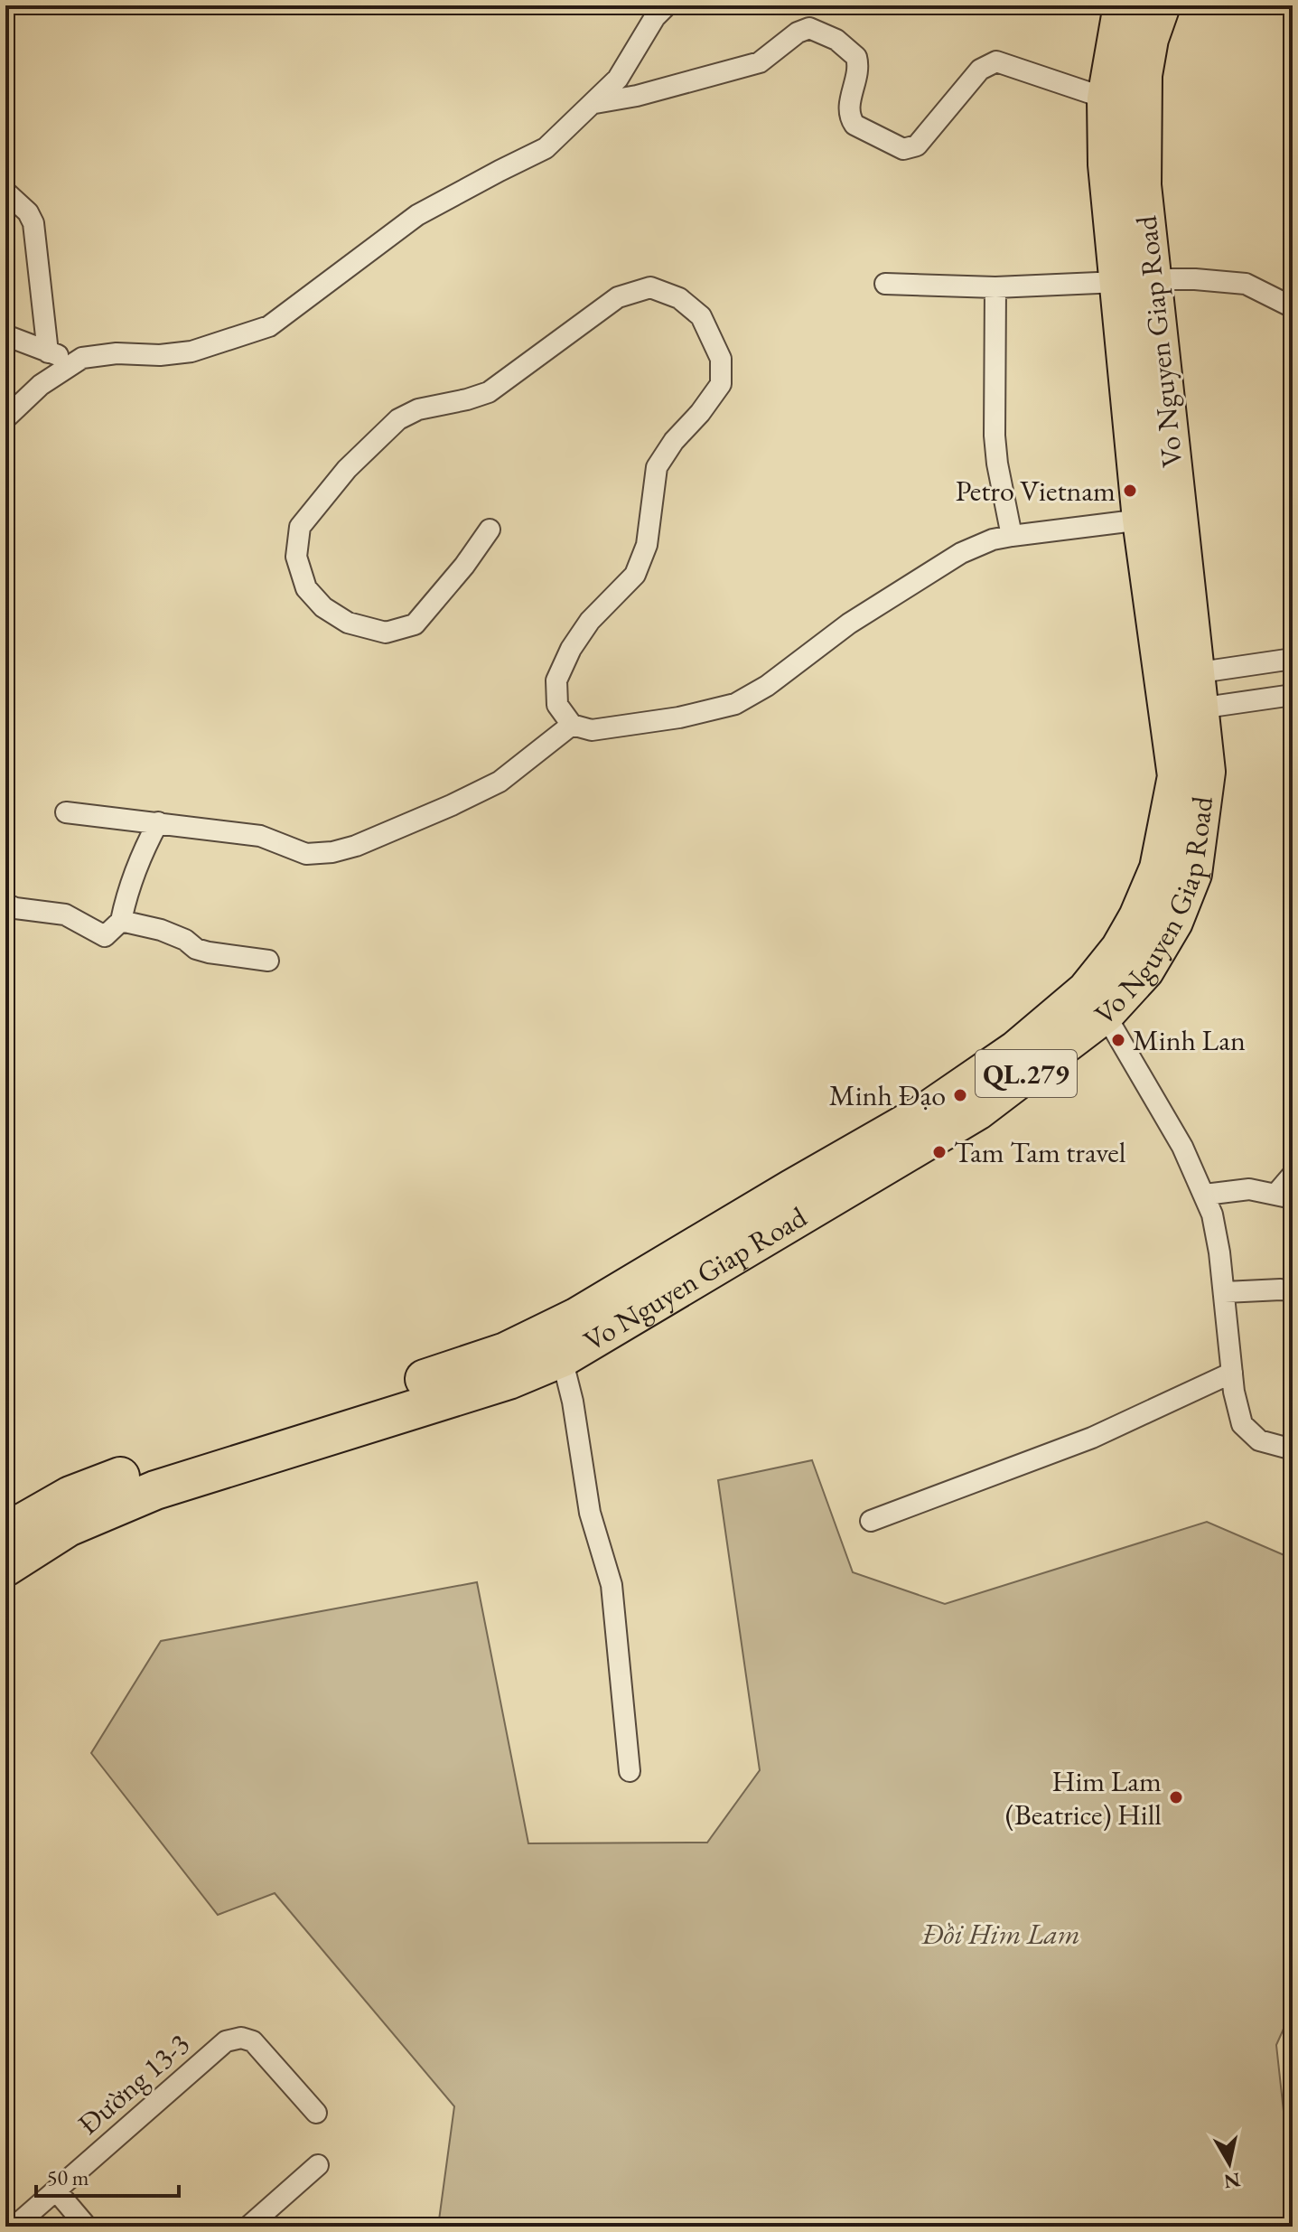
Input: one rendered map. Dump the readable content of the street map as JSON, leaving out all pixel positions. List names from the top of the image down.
{
  "streets": {
    "highway": ["Vo Nguyen Giap Road", "QL.279"],
    "street": ["Đường 13-3"]
  },
  "parks": ["Đồi Him Lam"],
  "places": [
    "Petro Vietnam",
    "Minh Lan",
    "Minh Đạo",
    "Tam Tam travel",
    "Him Lam (Beatrice) Hill"
  ],
  "scale_bar": "50 m",
  "north": "bottom"
}
